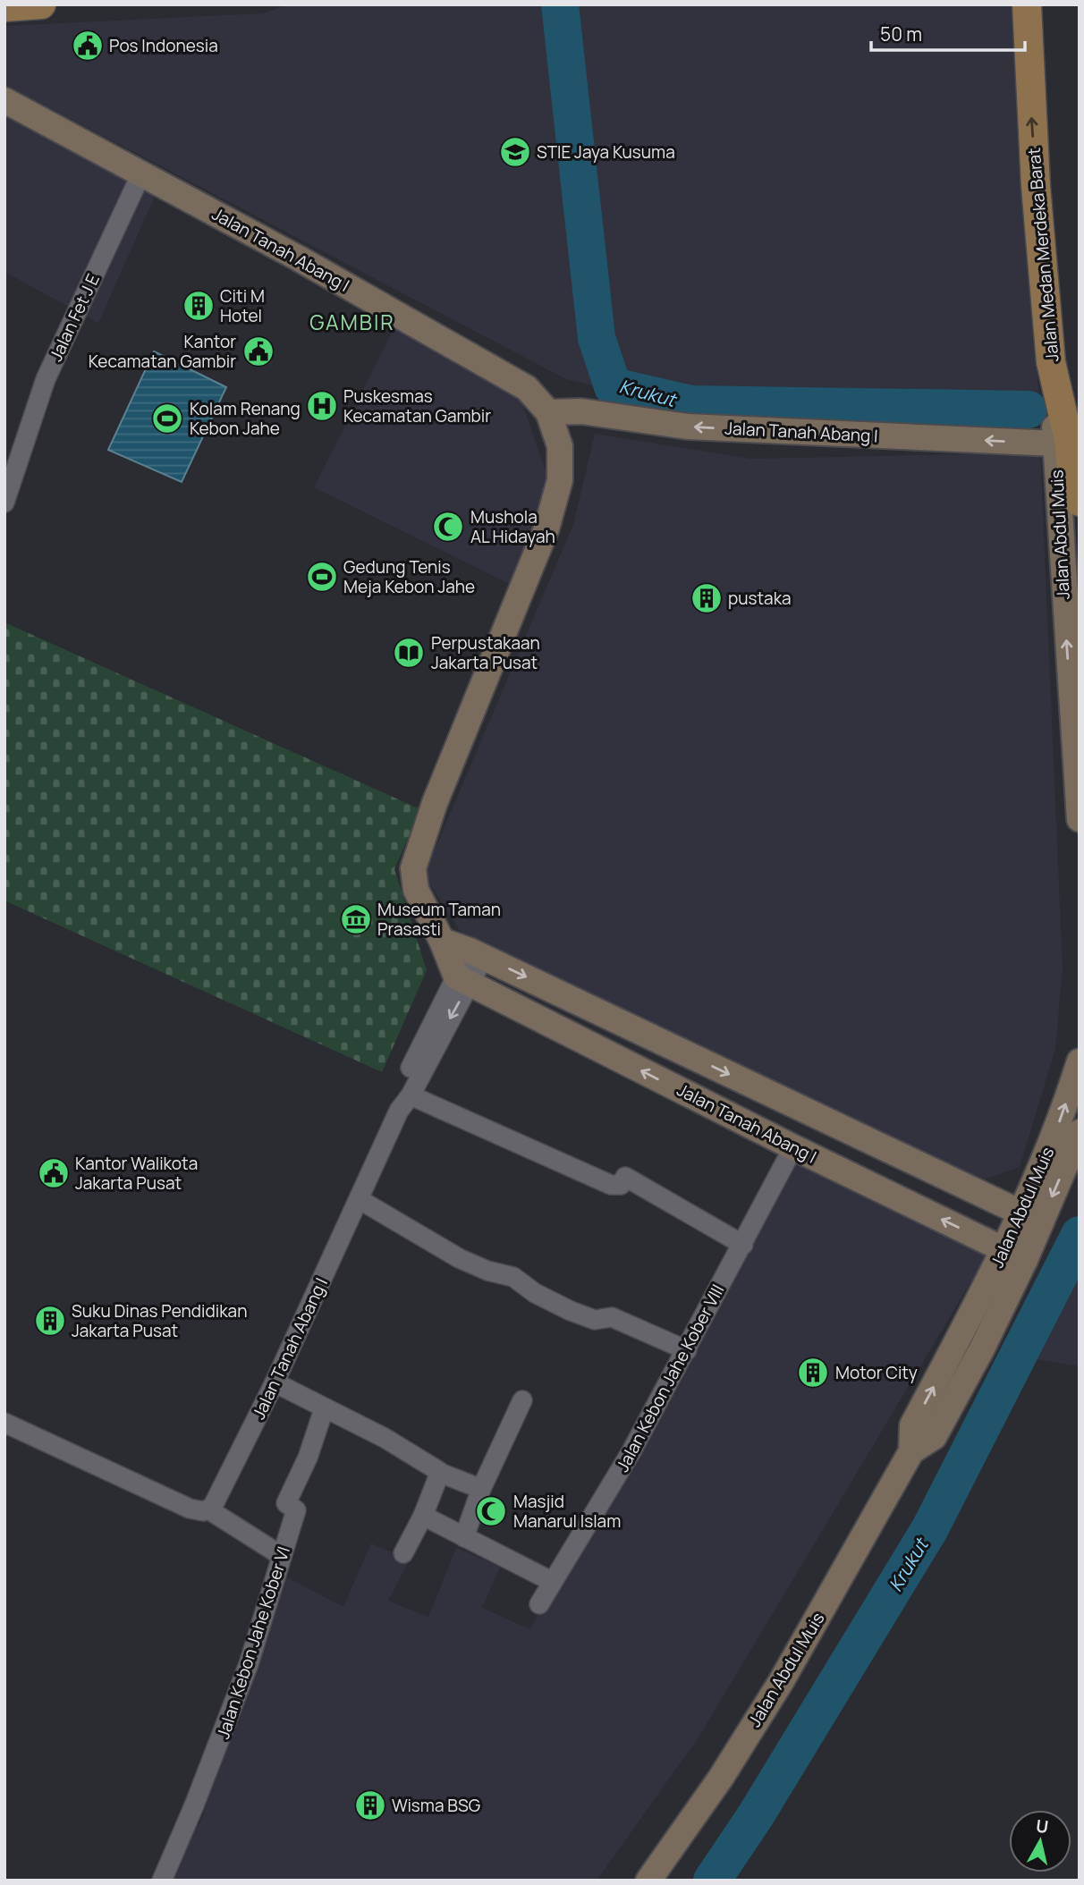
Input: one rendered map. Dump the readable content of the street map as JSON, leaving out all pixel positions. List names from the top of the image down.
{
  "streets": {
    "main road": ["Jalan Medan Merdeka Barat"],
    "street": [
      "Jalan Tanah Abang I",
      "Jalan Fet J E",
      "Jalan Abdul Muis",
      "Jalan Kebon Jahe Kober VIII",
      "Jalan Kebon Jahe Kober VI"
    ]
  },
  "crossings": [
    ["Jalan Tanah Abang I", "Jalan Fet J E"],
    ["Jalan Tanah Abang I", "Jalan Abdul Muis"],
    ["Jalan Tanah Abang I", "Jalan Kebon Jahe Kober VIII"],
    ["Jalan Medan Merdeka Barat", "Jalan Abdul Muis"]
  ],
  "one_way": ["Jalan Medan Merdeka Barat"],
  "districts": ["GAMBIR"],
  "water": ["Krukut"],
  "places": {
    "public building": ["Pos Indonesia", "Kantor Kecamatan Gambir", "Kantor Walikota Jakarta Pusat"],
    "school or university": ["STIE Jaya Kusuma"],
    "building": [
      "Citi M Hotel",
      "pustaka",
      "Suku Dinas Pendidikan Jakarta Pusat",
      "Motor City",
      "Wisma BSG"
    ],
    "hospital": ["Puskesmas Kecamatan Gambir"],
    "sports": ["Kolam Renang Kebon Jahe", "Gedung Tenis Meja Kebon Jahe"],
    "mosque": ["Mushola AL Hidayah", "Masjid Manarul Islam"],
    "library": ["Perpustakaan Jakarta Pusat"],
    "museum": ["Museum Taman Prasasti"]
  },
  "scale_bar": "50 m",
  "north": "top"
}
